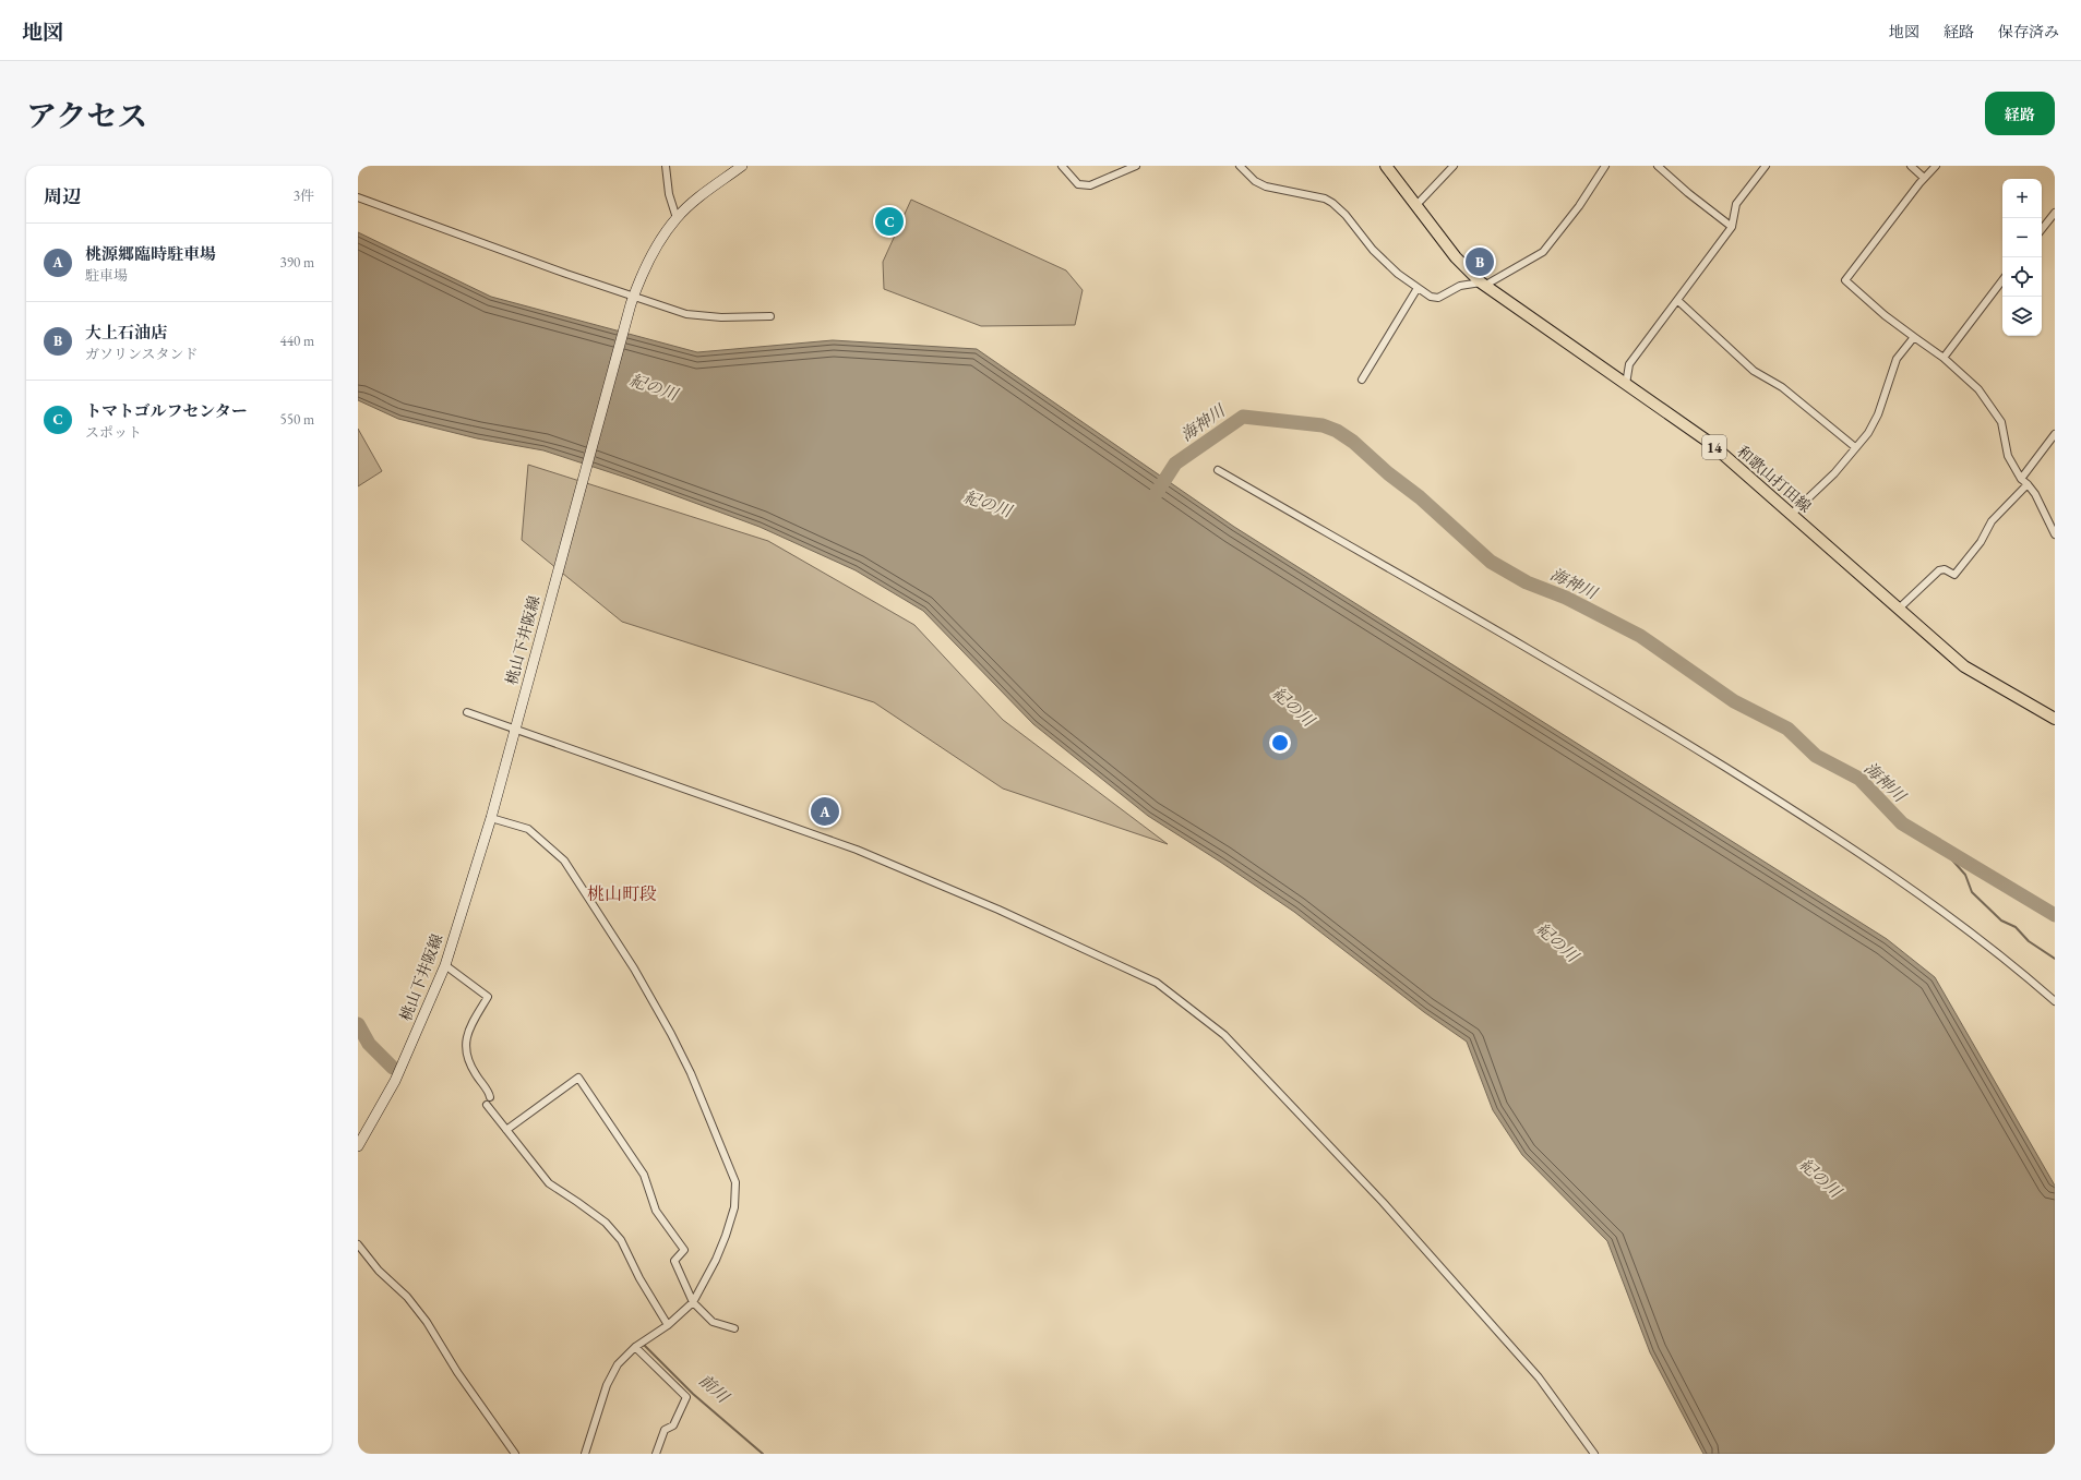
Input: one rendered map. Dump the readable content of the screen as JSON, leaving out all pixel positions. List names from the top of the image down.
{
  "streets": {
    "main road": ["14", "和歌山打田線", "桃山下井阪線"]
  },
  "districts": ["桃山町段"],
  "water": ["紀の川", "海神川", "前川"],
  "page": {
    "header": "地図",
    "nav": ["地図", "経路", "保存済み"],
    "title": "アクセス",
    "buttons": "経路",
    "heading": ["周辺", "3件"],
    "map_buttons": ["+", "−"],
    "pins": ["C", "B", "A"],
    "list": [
      {
        "mark": "A",
        "name": "桃源郷臨時駐車場",
        "note": "駐車場",
        "value": "390 m"
      },
      {
        "mark": "B",
        "name": "大上石油店",
        "note": "ガソリンスタンド",
        "value": "440 m"
      },
      {
        "mark": "C",
        "name": "トマトゴルフセンター",
        "note": "スポット",
        "value": "550 m"
      }
    ]
  }
}
